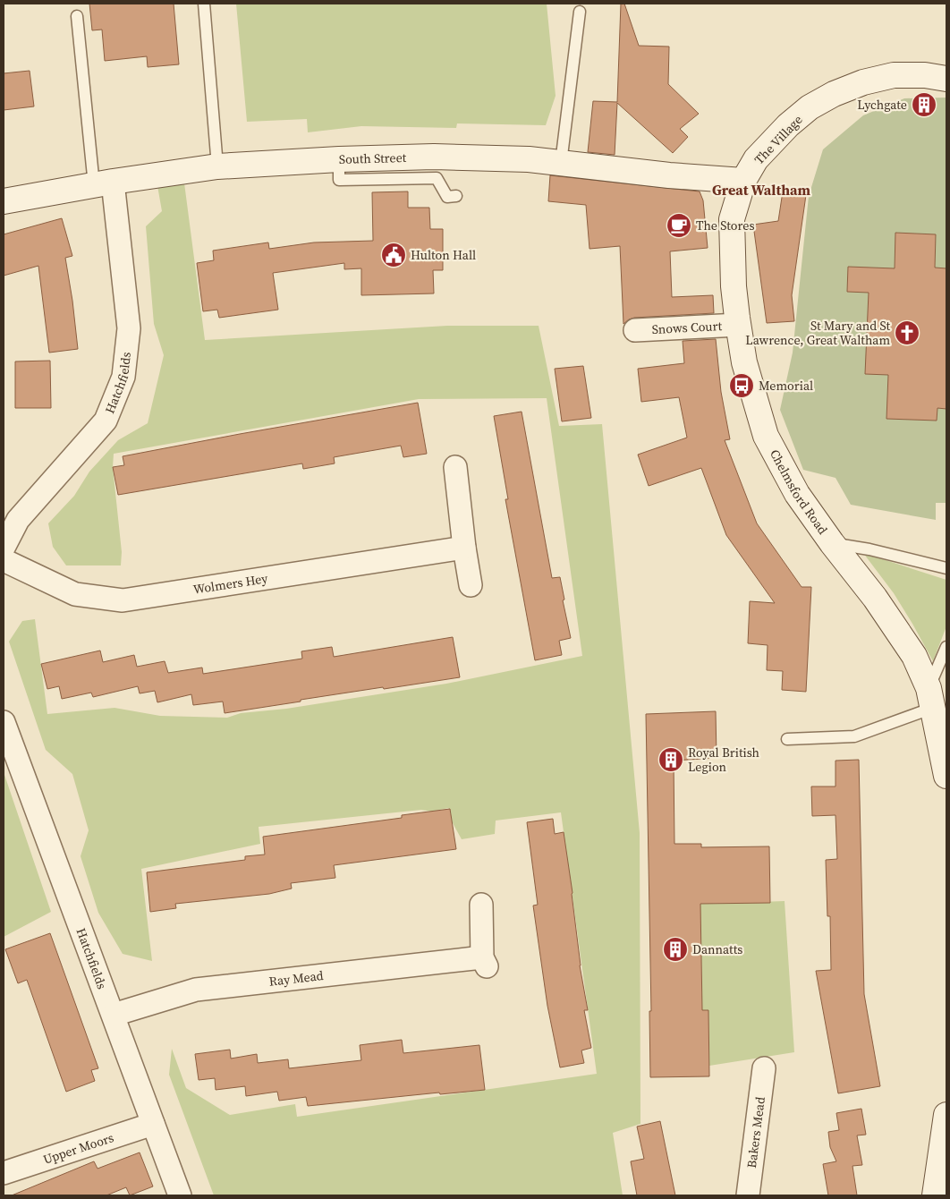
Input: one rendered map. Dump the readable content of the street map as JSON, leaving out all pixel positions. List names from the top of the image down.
{
  "streets": {
    "street": [
      "The Village",
      "South Street",
      "Snows Court",
      "Hatchfields",
      "Chelmsford Road",
      "Wolmers Hey",
      "Ray Mead",
      "Bakers Mead",
      "Upper Moors"
    ]
  },
  "crossings": [
    ["The Village", "South Street"],
    ["The Village", "Chelmsford Road"],
    ["South Street", "Hatchfields"],
    ["South Street", "Chelmsford Road"],
    ["Snows Court", "Chelmsford Road"],
    ["Hatchfields", "Ray Mead"],
    ["Hatchfields", "Upper Moors"]
  ],
  "districts": ["Great Waltham"],
  "places": {
    "building": ["Lychgate", "Royal British Legion", "Dannatts"],
    "cafe": ["The Stores"],
    "public building": ["Hulton Hall"],
    "church": ["St Mary and St Lawrence, Great Waltham"],
    "bus stop": ["Memorial"]
  }
}
